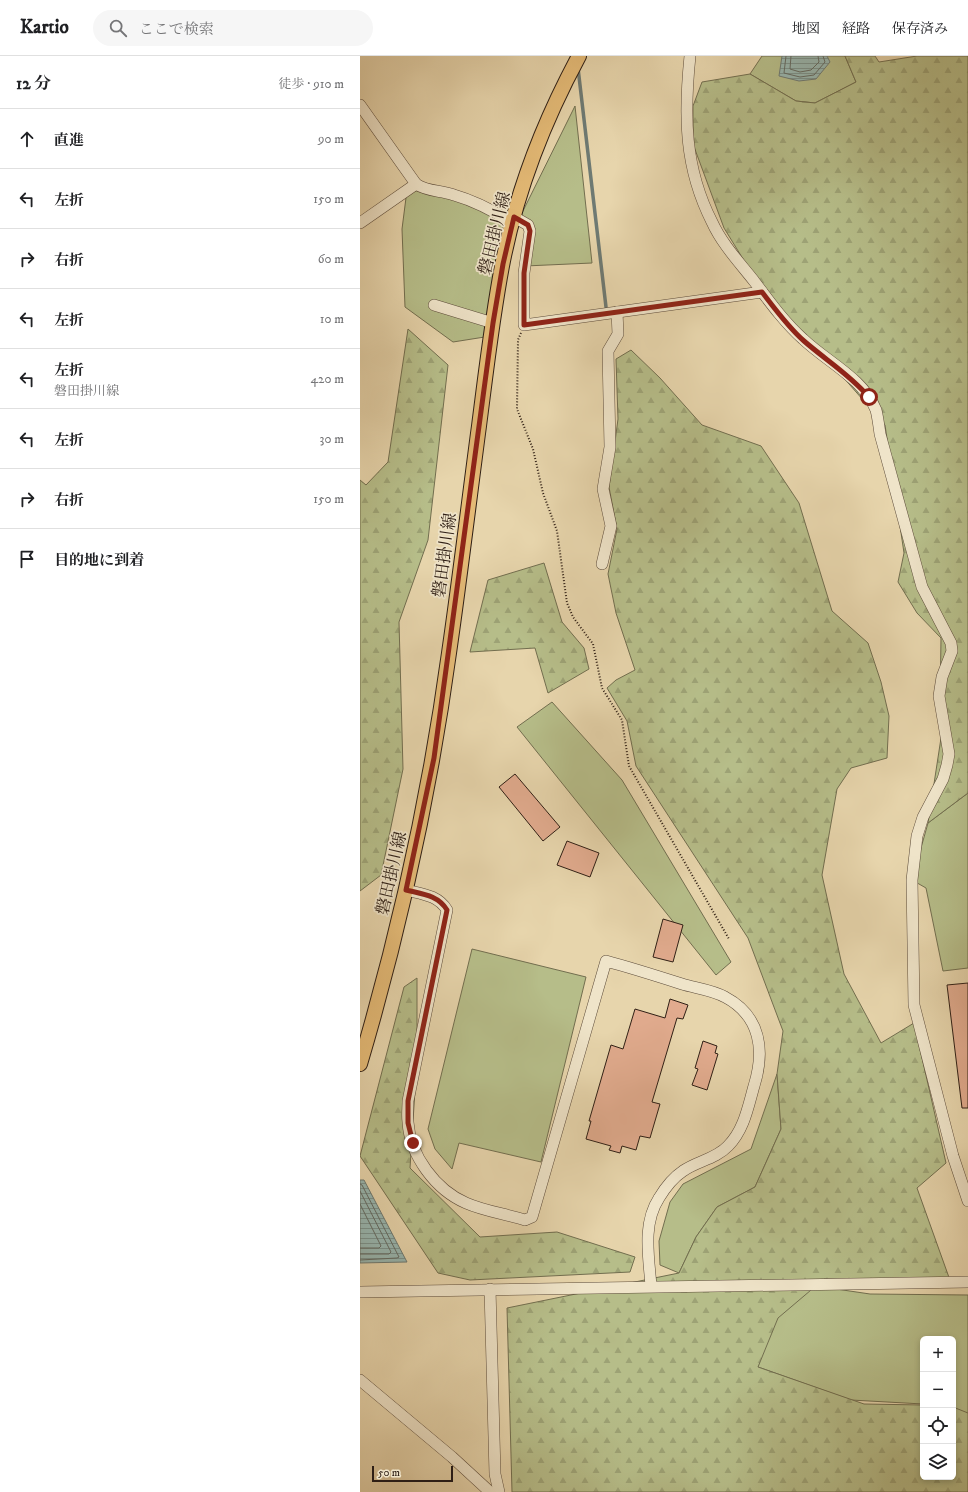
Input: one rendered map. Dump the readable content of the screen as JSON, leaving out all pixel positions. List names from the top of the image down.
{
  "streets": {
    "main road": ["磐田掛川線"]
  },
  "scale_bar": "50 m",
  "page": {
    "header": "Kartio",
    "search": "ここで検索",
    "nav": ["地図", "経路", "保存済み"],
    "heading": ["12 分", "徒歩 · 910 m"],
    "list": [
      ["直進", "90 m"],
      ["左折", "150 m"],
      ["右折", "60 m"],
      ["左折", "10 m"],
      ["左折", "磐田掛川線", "420 m"],
      ["左折", "30 m"],
      ["右折", "150 m"],
      "目的地に到着"
    ],
    "map_buttons": ["+", "−"],
    "scale": "50 m"
  }
}
